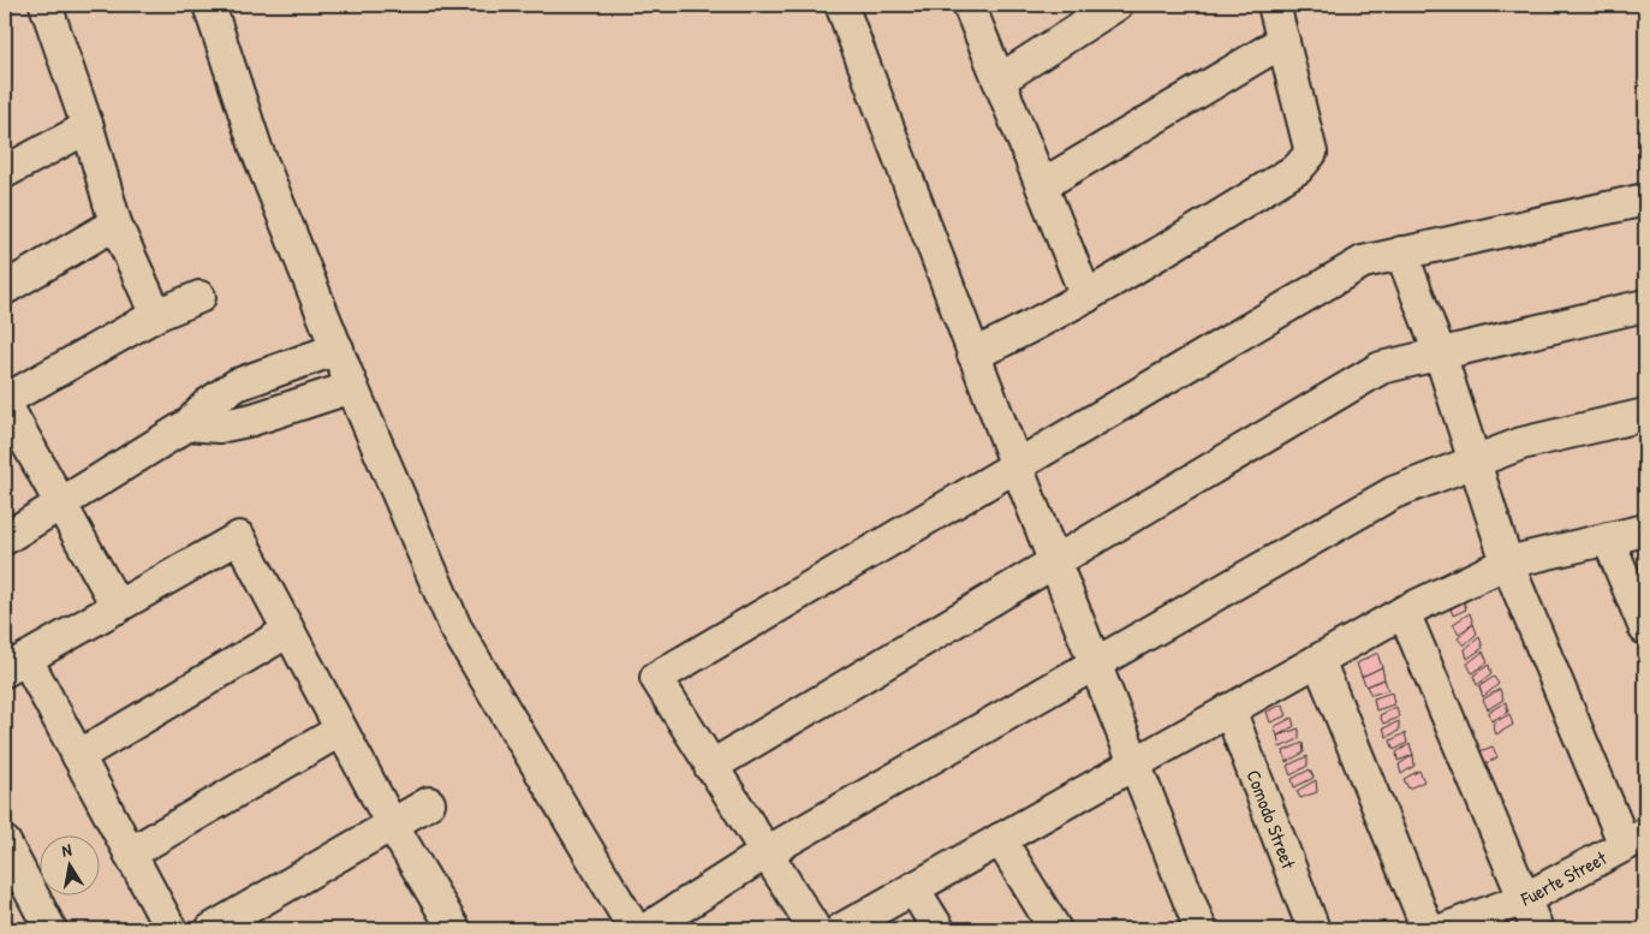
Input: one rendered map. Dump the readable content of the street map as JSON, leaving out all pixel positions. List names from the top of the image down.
{
  "streets": {
    "street": ["Comodo Street", "Fuerte Street"]
  },
  "north": "top"
}
